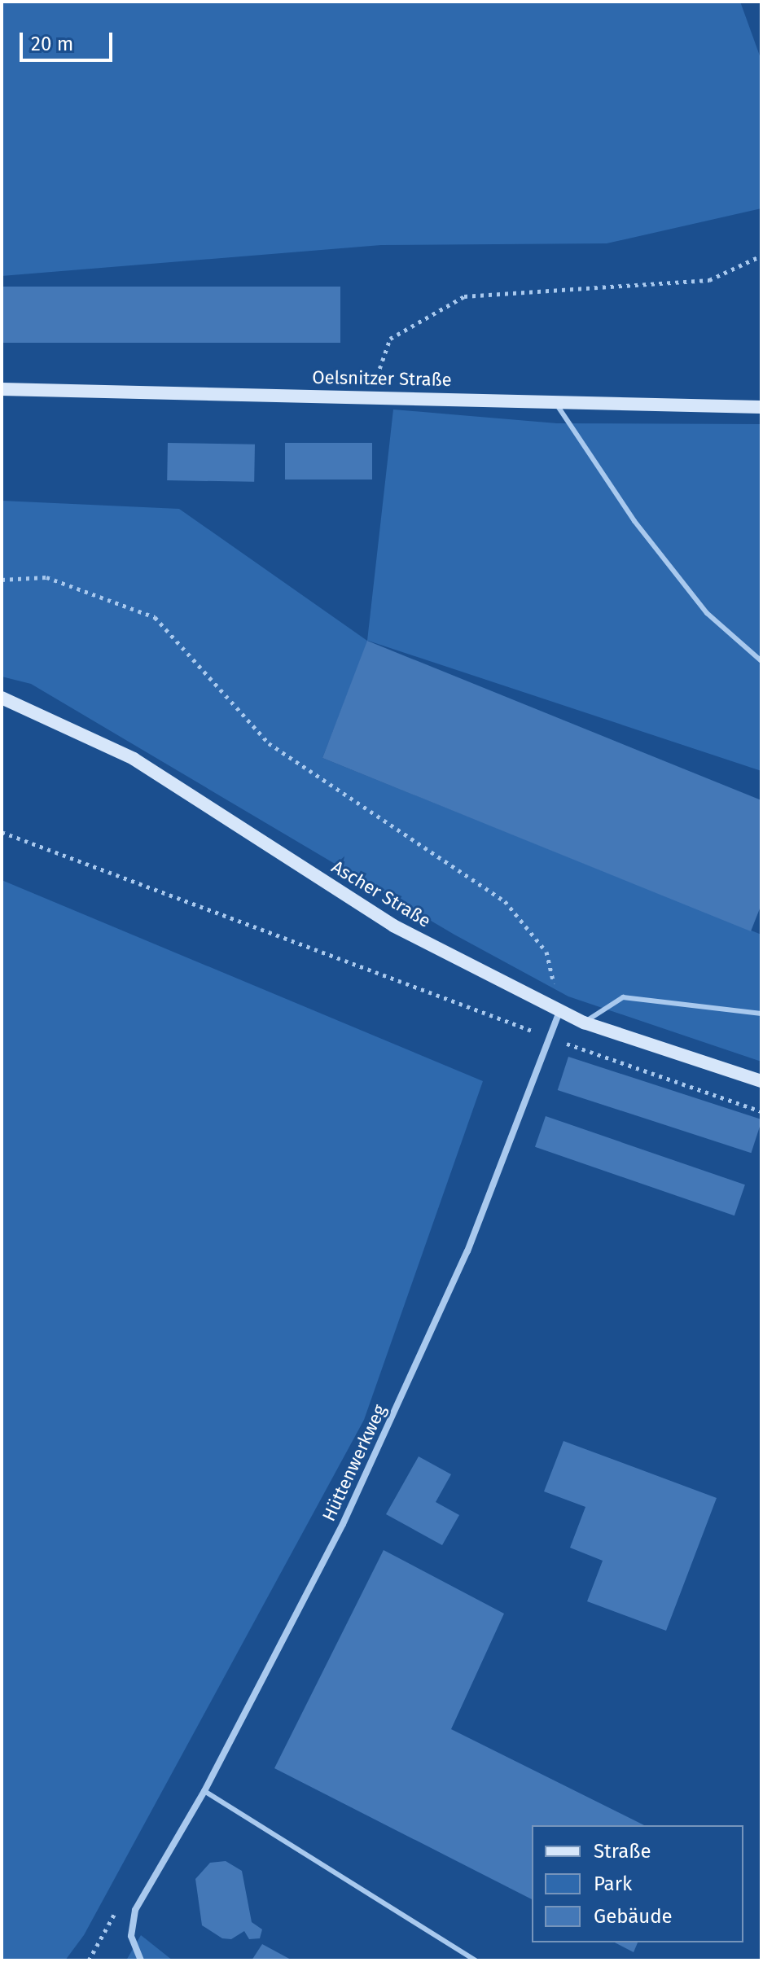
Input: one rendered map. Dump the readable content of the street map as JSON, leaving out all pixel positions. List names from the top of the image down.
{
  "streets": {
    "street": ["Oelsnitzer Straße", "Ascher Straße", "Hüttenwerkweg"]
  },
  "crossings": [
    ["Ascher Straße", "Hüttenwerkweg"]
  ],
  "legend": ["Straße", "Park", "Gebäude"],
  "scale_bar": "20 m"
}
